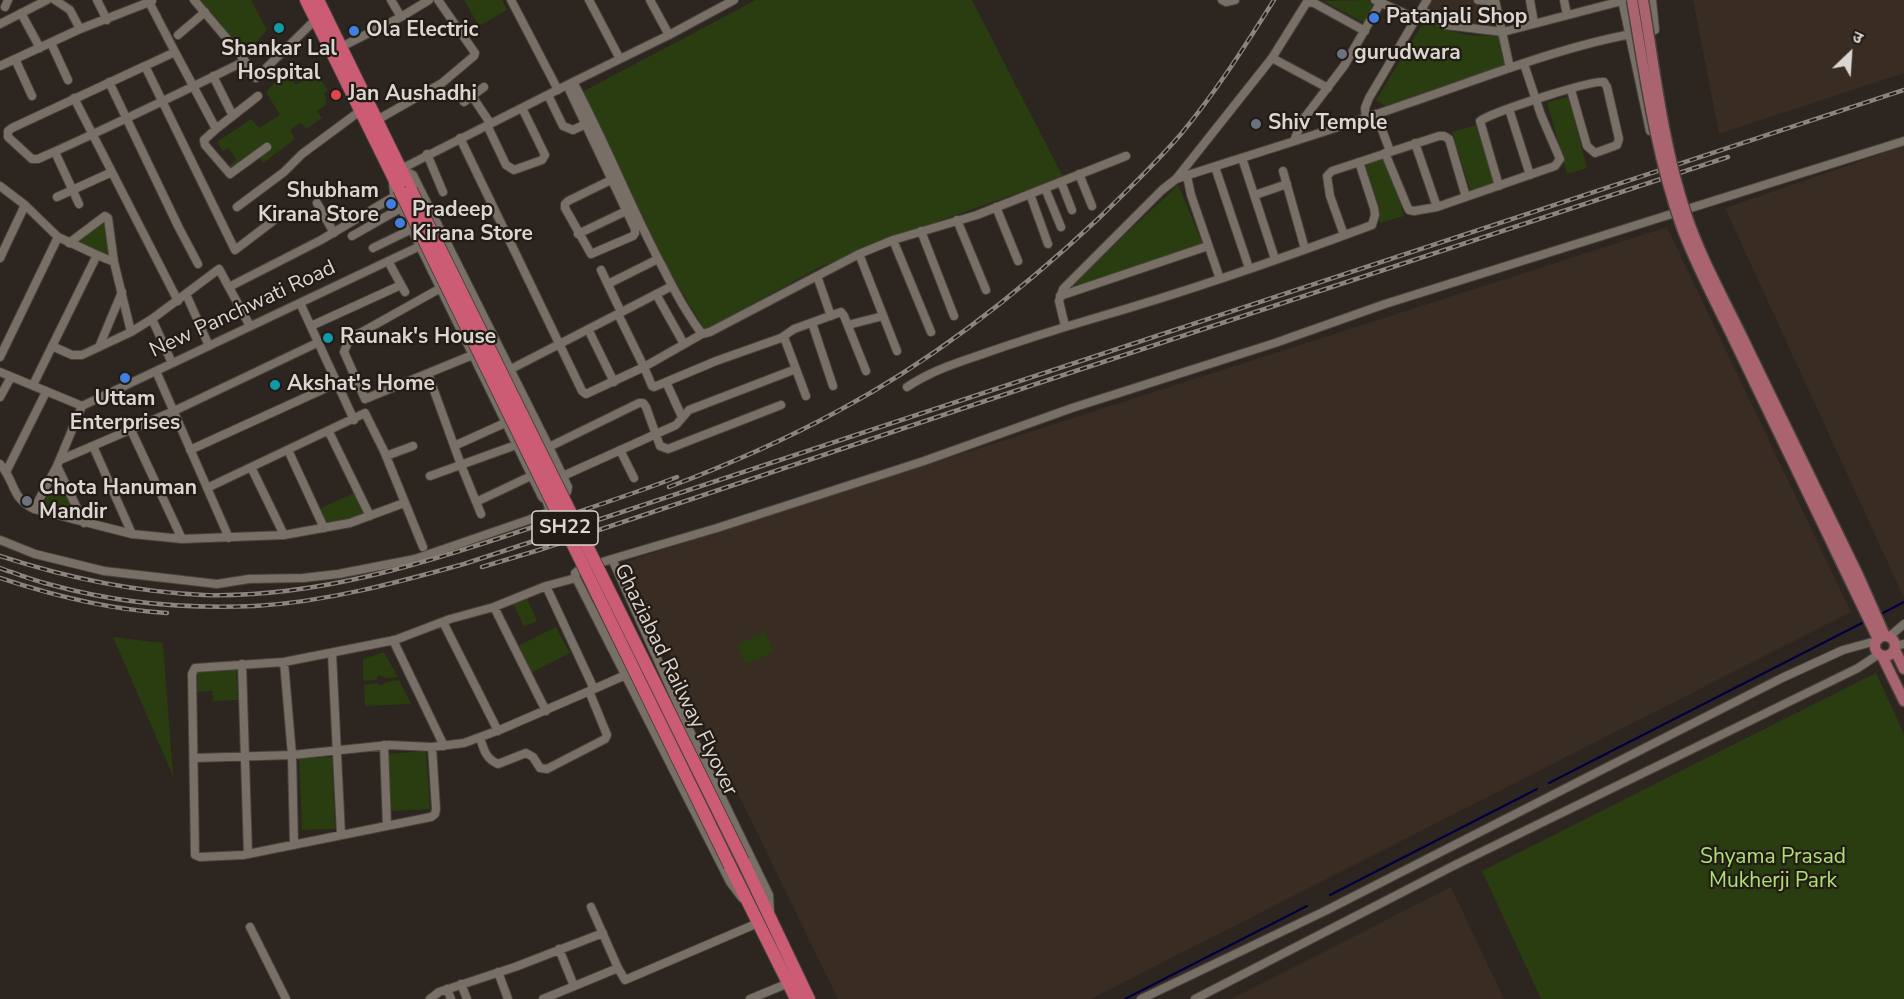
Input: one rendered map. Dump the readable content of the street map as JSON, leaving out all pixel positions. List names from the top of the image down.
{
  "streets": {
    "highway": ["SH22", "Ghaziabad Railway Flyover"],
    "street": ["New Panchwati Road"]
  },
  "crossings": [
    ["SH22", "Ghaziabad Railway Flyover"]
  ],
  "parks": ["Shyama Prasad Mukherji Park"],
  "places": [
    "Patanjali Shop",
    "Shankar Lal Hospital",
    "Ola Electric",
    "gurudwara",
    "Jan Aushadhi",
    "Shiv Temple",
    "Shubham Kirana Store",
    "Pradeep Kirana Store",
    "Raunak's House",
    "Uttam Enterprises",
    "Akshat's Home",
    "Chota Hanuman Mandir"
  ],
  "north": "top right"
}
